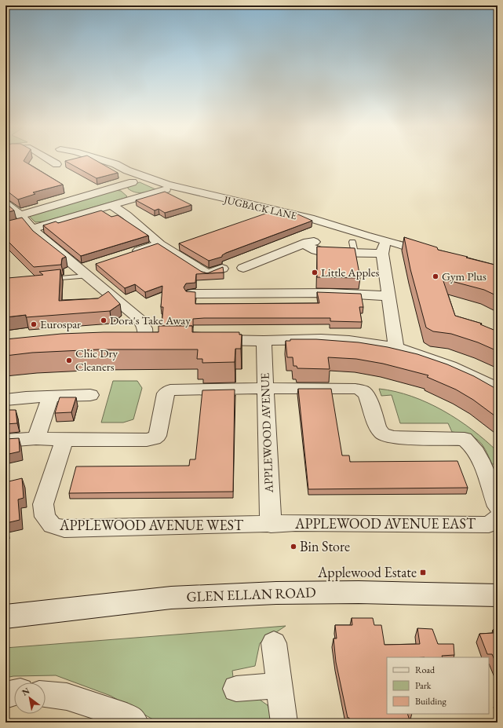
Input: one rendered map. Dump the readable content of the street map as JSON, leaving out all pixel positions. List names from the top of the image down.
{
  "streets": {
    "street": [
      "JUGBACK LANE",
      "APPLEWOOD AVENUE",
      "APPLEWOOD AVENUE EAST",
      "APPLEWOOD AVENUE WEST",
      "GLEN ELLAN ROAD"
    ]
  },
  "crossings": [
    ["APPLEWOOD AVENUE", "APPLEWOOD AVENUE EAST"],
    ["APPLEWOOD AVENUE", "APPLEWOOD AVENUE WEST"],
    ["APPLEWOOD AVENUE EAST", "APPLEWOOD AVENUE WEST"]
  ],
  "places": {
    "other": [
      "Little Apples",
      "Gym Plus",
      "Dora's Take Away",
      "Eurospar",
      "Chic Dry Cleaners",
      "Bin Store"
    ],
    "transit": ["Applewood Estate"]
  },
  "legend": ["Road", "Park", "Building"],
  "north": "top left"
}
